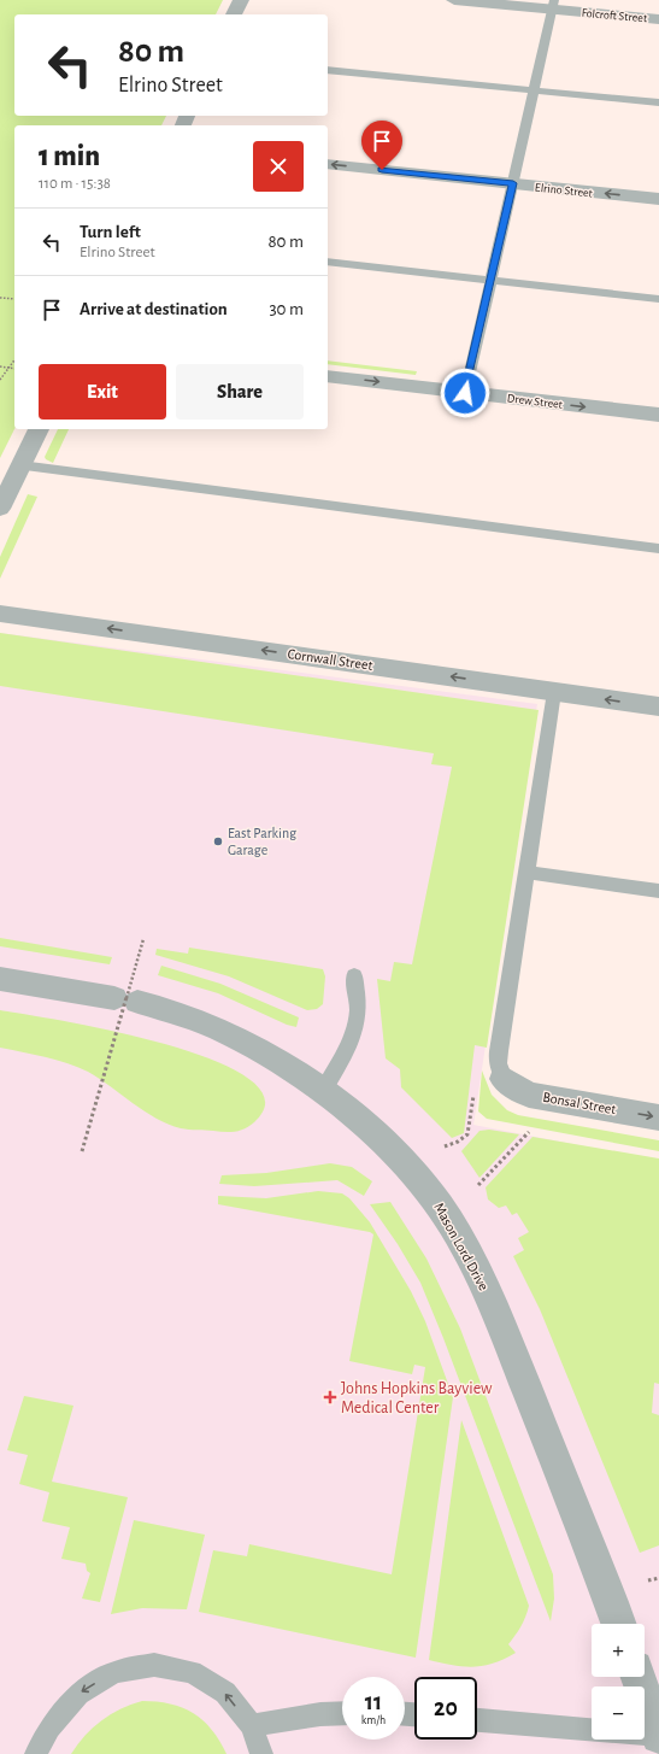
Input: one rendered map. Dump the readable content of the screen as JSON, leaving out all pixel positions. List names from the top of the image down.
{
  "streets": {
    "street": [
      "Folcroft Street",
      "Elrino Street",
      "Drew Street",
      "Cornwall Street",
      "Bonsal Street",
      "Mason Lord Drive"
    ]
  },
  "one_way": [
    "Elrino Street",
    "Drew Street",
    "Cornwall Street",
    "Bonsal Street"
  ],
  "places": {
    "other": ["East Parking Garage"],
    "health": ["Johns Hopkins Bayview Medical Center"]
  },
  "page": {
    "turn": ["80 m", "Elrino Street"],
    "heading": ["1 min", "110 m · 15:38"],
    "list": [
      {
        "name": "Turn left",
        "note": "Elrino Street",
        "value": "80 m"
      },
      {
        "name": "Arrive at destination",
        "value": "30 m"
      }
    ],
    "buttons": ["Exit", "Share"],
    "map_buttons": ["+", "−"],
    "speed": "11 km/h",
    "limit": "20"
  }
}
